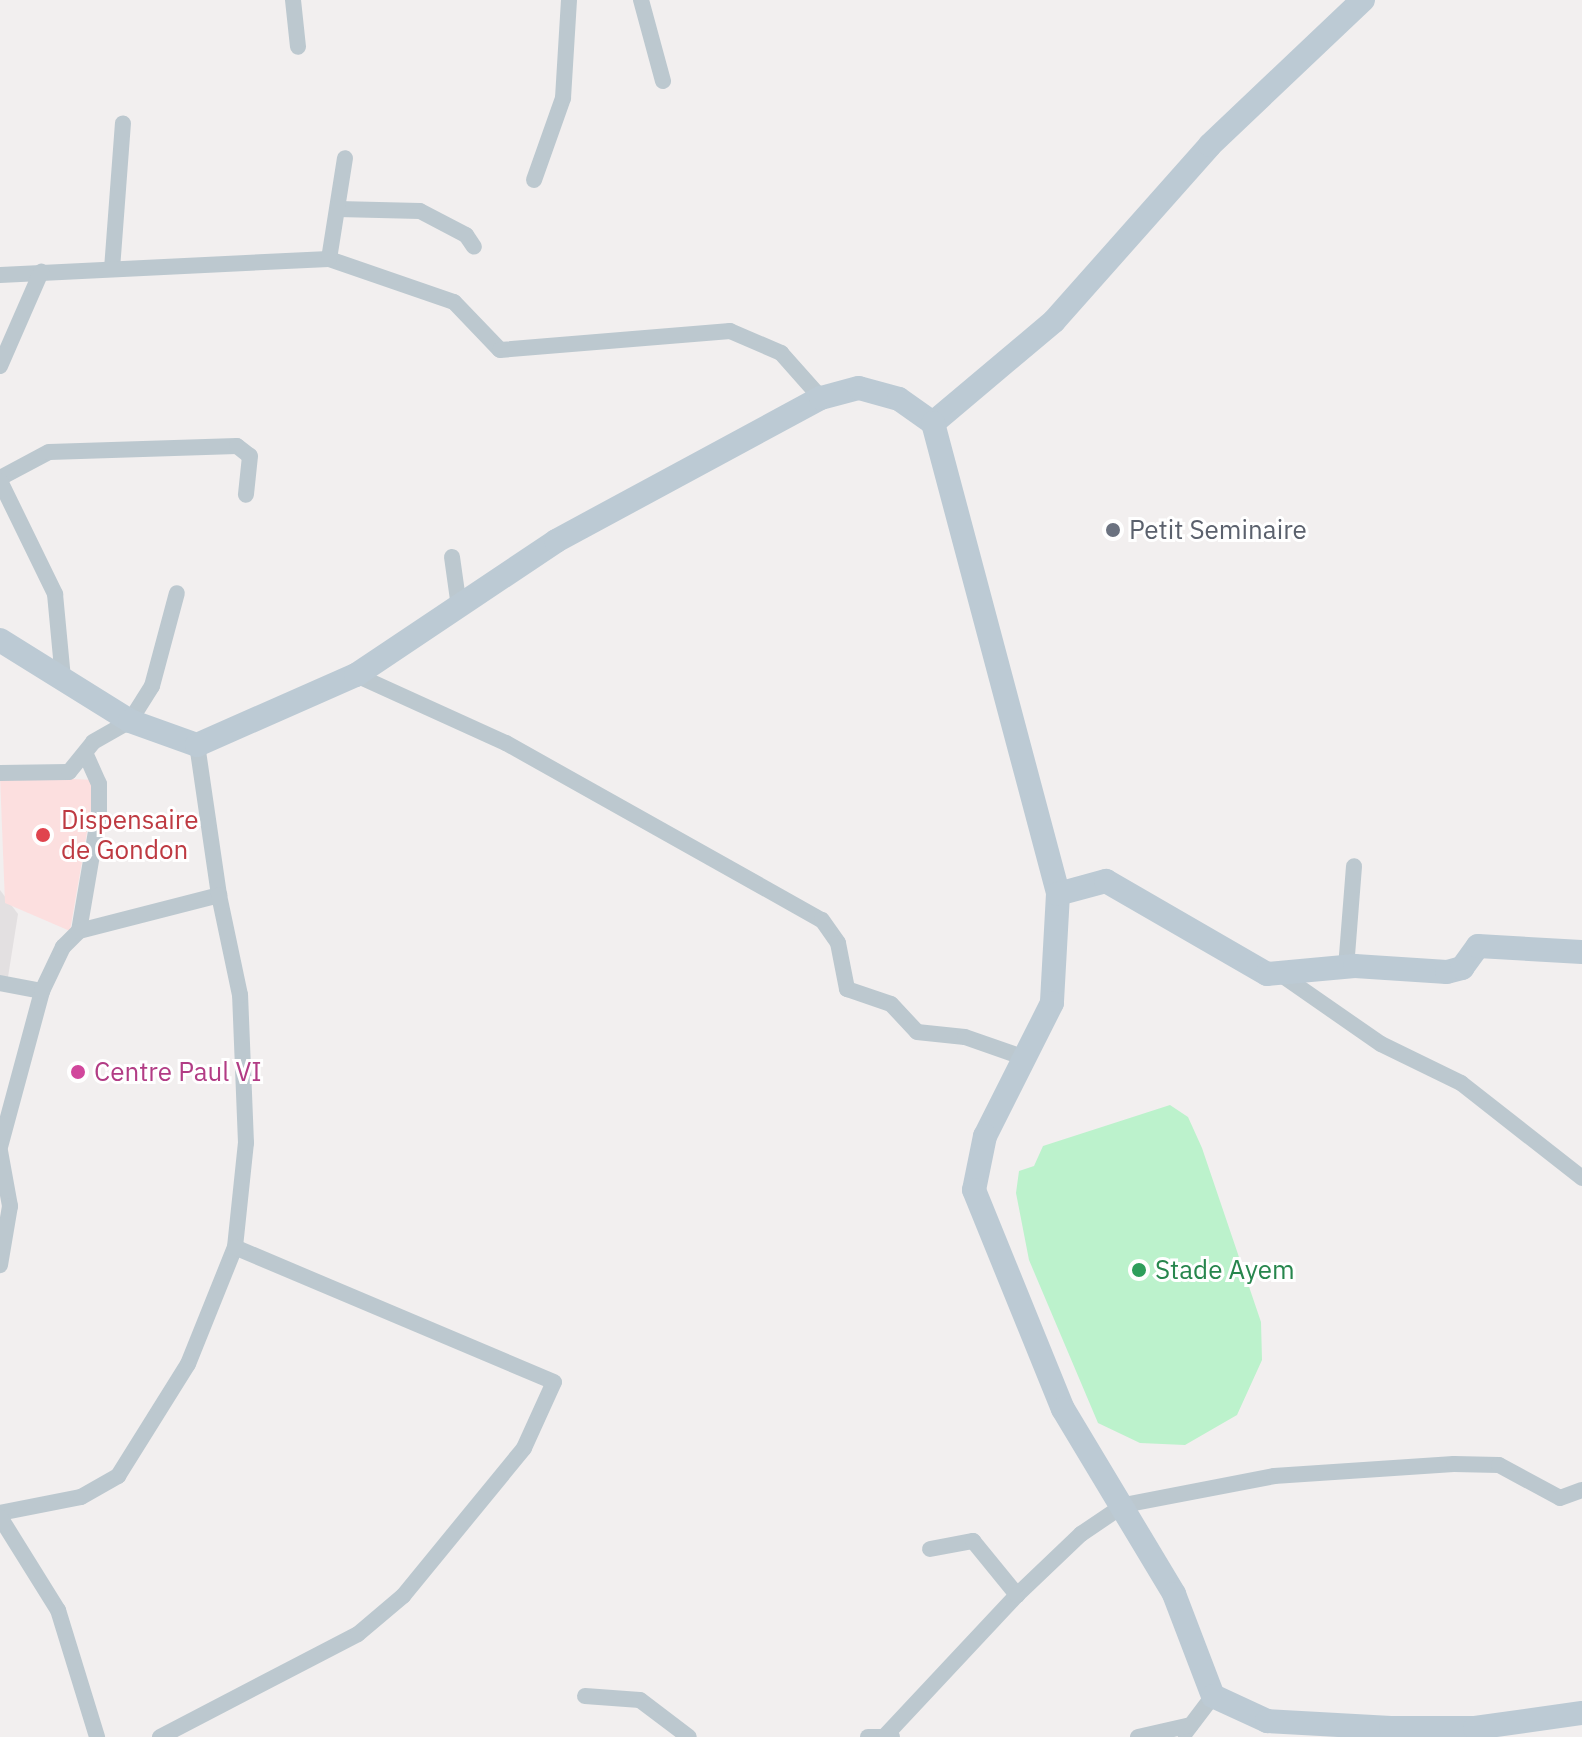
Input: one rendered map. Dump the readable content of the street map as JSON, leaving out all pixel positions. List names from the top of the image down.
{
  "places": [
    "Petit Seminaire",
    "Dispensaire de Gondon",
    "Centre Paul VI",
    "Stade Ayem"
  ]
}
